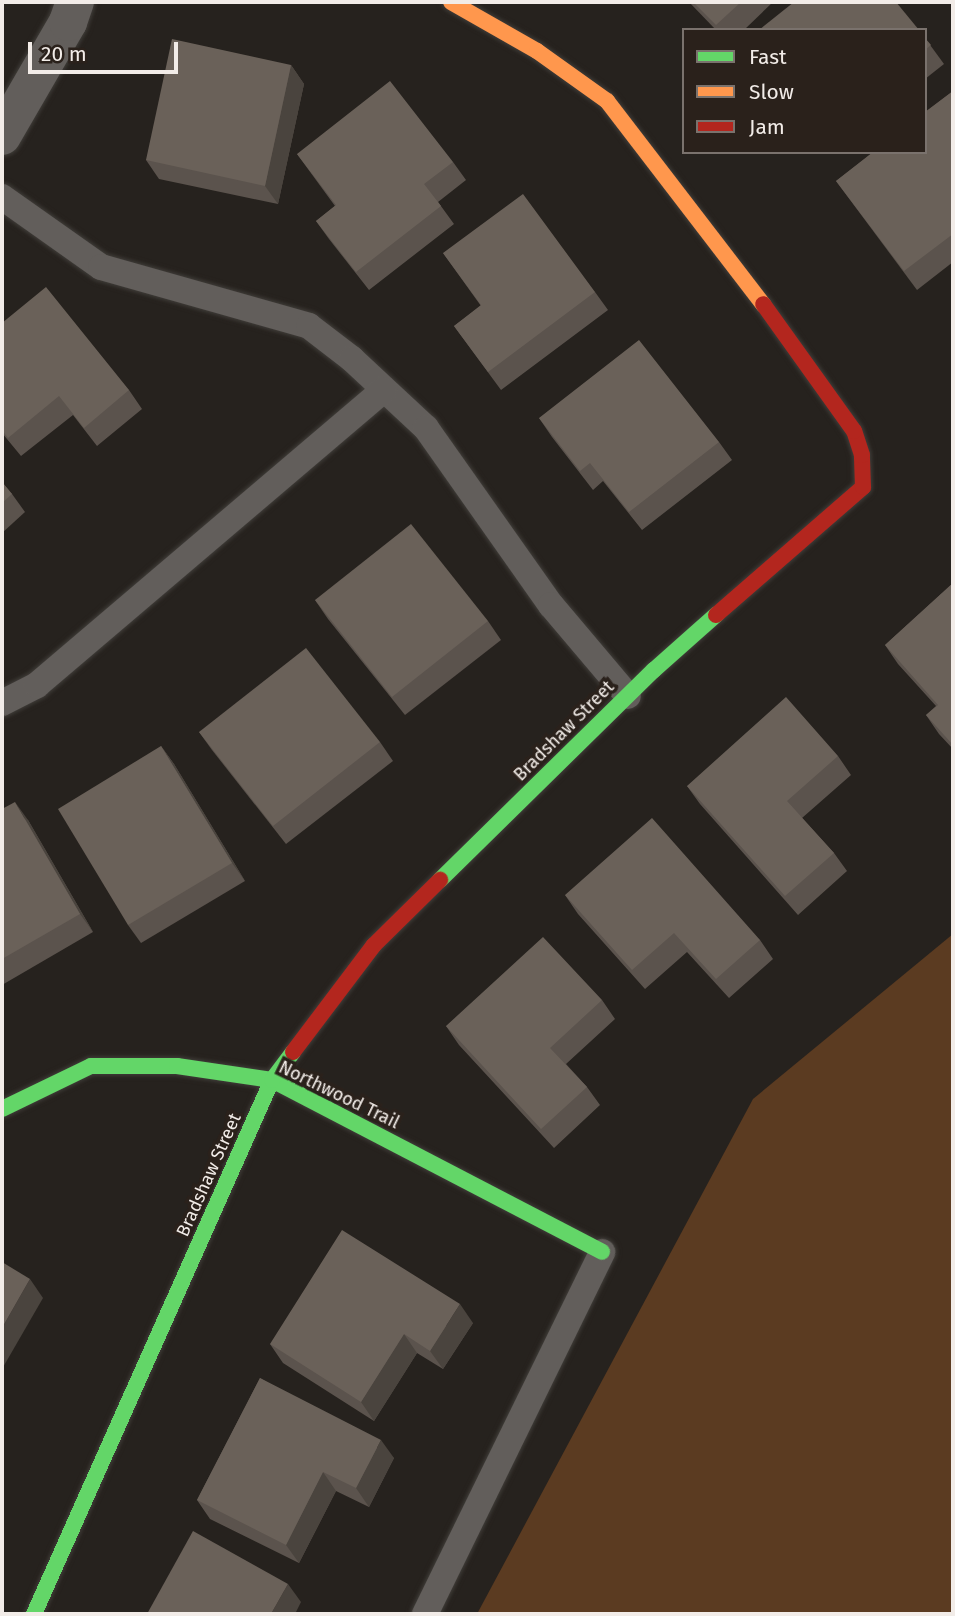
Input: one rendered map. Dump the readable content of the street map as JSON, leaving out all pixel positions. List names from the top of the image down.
{
  "streets": {
    "street": ["Bradshaw Street", "Northwood Trail"]
  },
  "crossings": [
    ["Bradshaw Street", "Northwood Trail"]
  ],
  "legend": ["Fast", "Slow", "Jam"],
  "scale_bar": "20 m"
}
